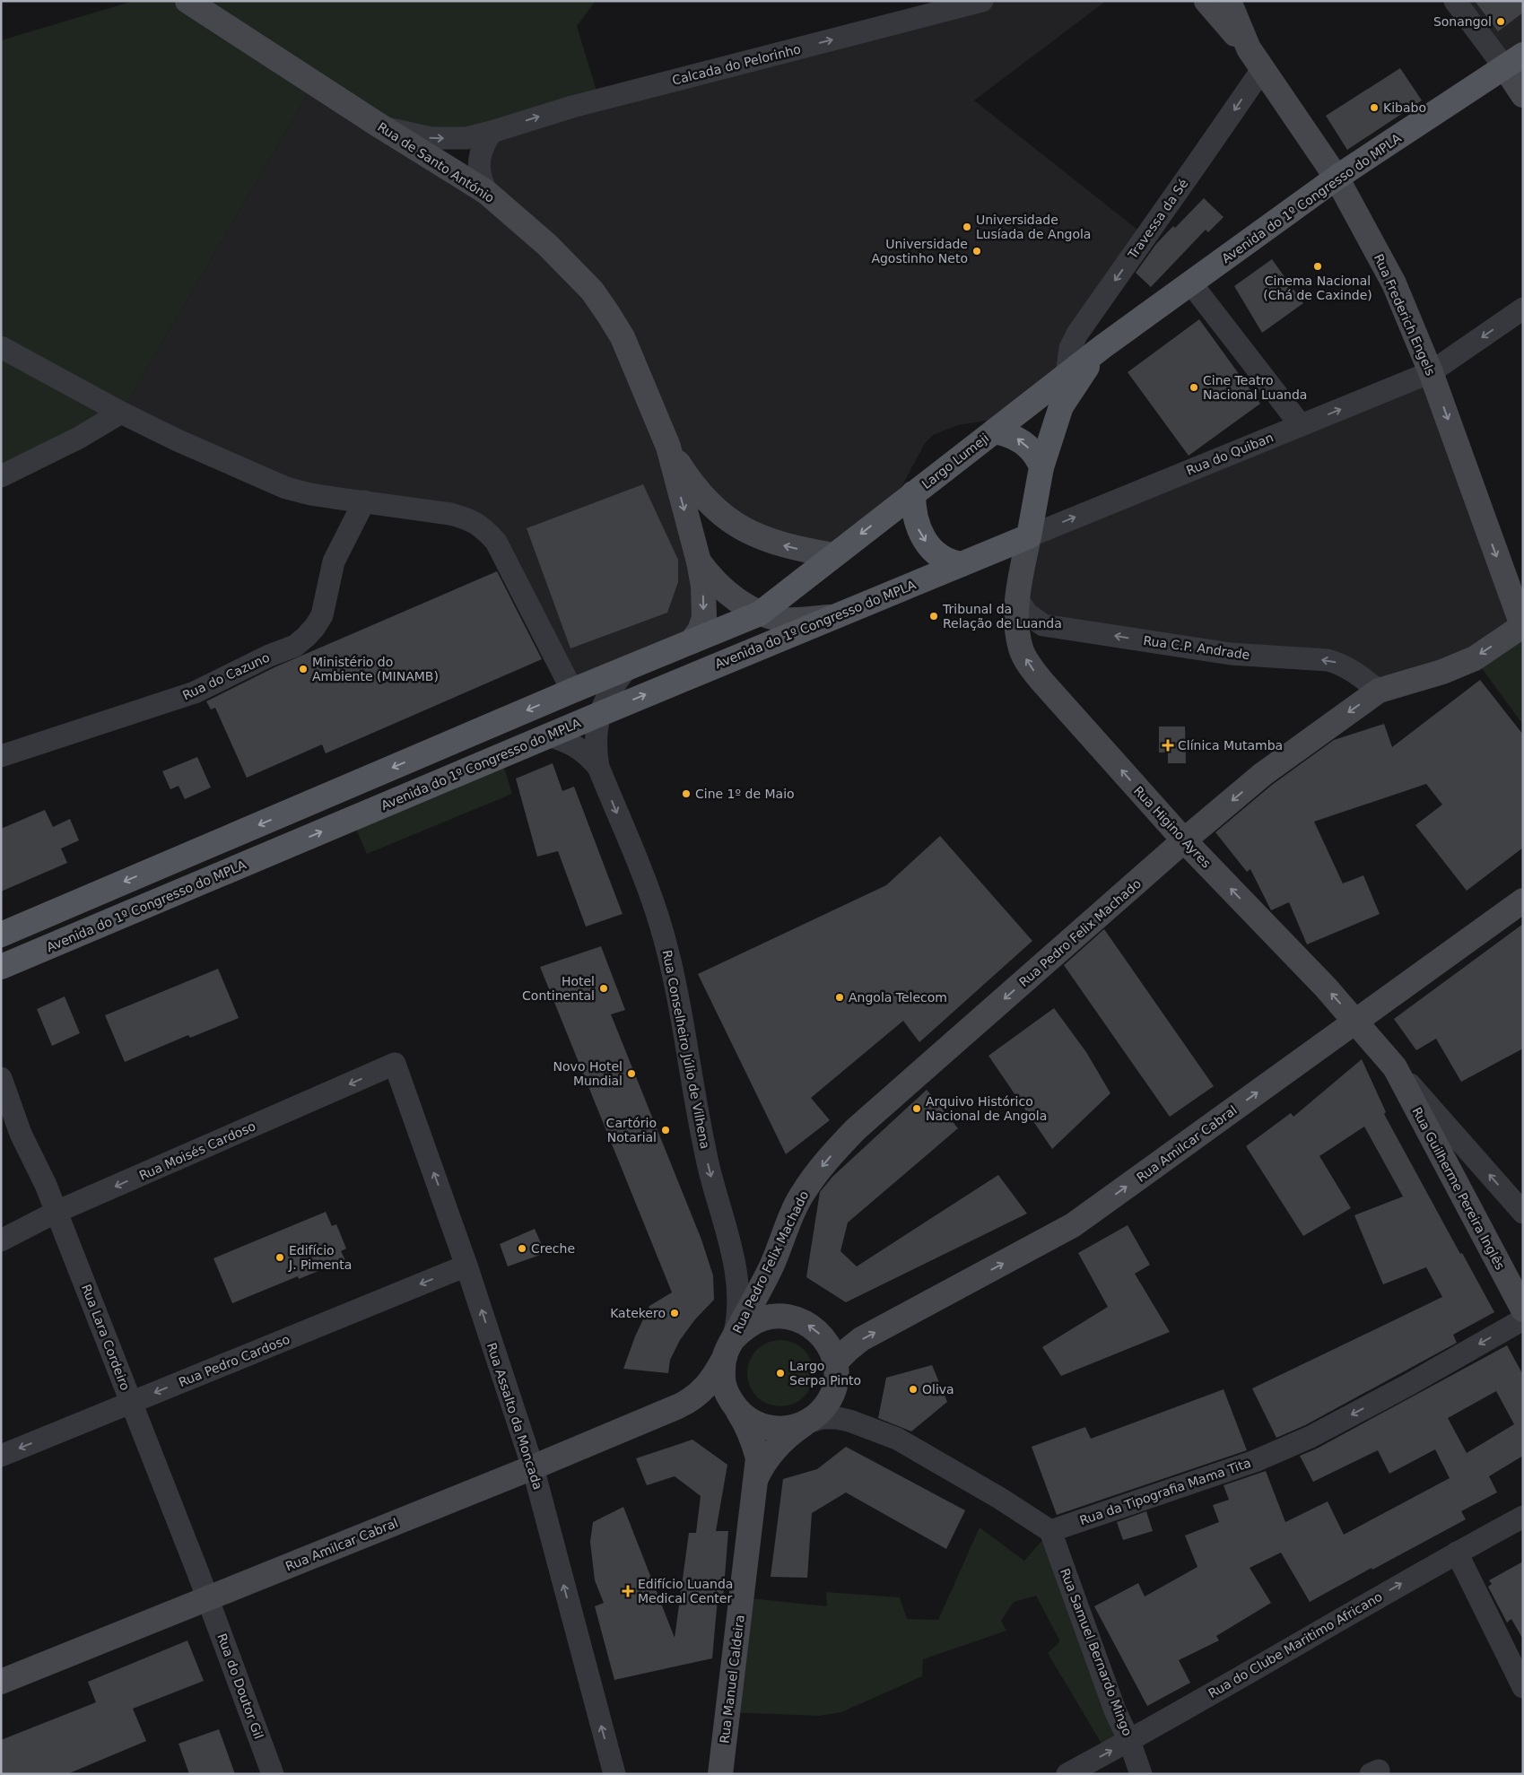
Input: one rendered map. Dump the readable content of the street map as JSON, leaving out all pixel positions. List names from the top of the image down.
{
  "streets": {
    "main road": ["Avenida do 1º Congresso do MPLA", "Largo Lumeji"],
    "street": [
      "Calcada do Pelorinho",
      "Rua de Santo António",
      "Travessa da Sé",
      "Rua Frederich Engels",
      "Rua do Quiban",
      "Rua C.P. Andrade",
      "Rua do Cazuno",
      "Rua Higino Ayres",
      "Rua Pedro Felix Machado",
      "Rua Conselheiro Júlio de Vilhena",
      "Rua Amilcar Cabral",
      "Rua Moisés Cardoso",
      "Rua Guilherme Pereira Inglês",
      "Rua Lara Cordeiro",
      "Rua Pedro Cardoso",
      "Rua Assalto da Moncada",
      "Rua da Tipografia Mama Tita",
      "Rua do Clube Maritimo Africano",
      "Rua Samuel Bernardo Mingo",
      "Rua Manuel Caldeira",
      "Rua do Doutor Gil"
    ]
  },
  "crossings": [
    ["Calcada do Pelorinho", "Rua de Santo António"],
    ["Rua de Santo António", "Avenida do 1º Congresso do MPLA"],
    ["Avenida do 1º Congresso do MPLA", "Travessa da Sé"],
    ["Avenida do 1º Congresso do MPLA", "Rua Frederich Engels"],
    ["Avenida do 1º Congresso do MPLA", "Rua do Quiban"],
    ["Avenida do 1º Congresso do MPLA", "Largo Lumeji"],
    ["Avenida do 1º Congresso do MPLA", "Rua Higino Ayres"],
    ["Avenida do 1º Congresso do MPLA", "Rua Conselheiro Júlio de Vilhena"],
    ["Travessa da Sé", "Rua Frederich Engels"],
    ["Rua Frederich Engels", "Rua do Quiban"],
    ["Rua Frederich Engels", "Rua Pedro Felix Machado"],
    ["Rua do Quiban", "Largo Lumeji"],
    ["Rua do Quiban", "Rua Higino Ayres"],
    ["Largo Lumeji", "Rua Higino Ayres"],
    ["Rua C.P. Andrade", "Rua Higino Ayres"],
    ["Rua C.P. Andrade", "Rua Pedro Felix Machado"],
    ["Rua Higino Ayres", "Rua Pedro Felix Machado"],
    ["Rua Higino Ayres", "Rua Amilcar Cabral"],
    ["Rua Higino Ayres", "Rua Guilherme Pereira Inglês"],
    ["Rua Pedro Felix Machado", "Rua Conselheiro Júlio de Vilhena"],
    ["Rua Pedro Felix Machado", "Rua Amilcar Cabral"],
    ["Rua Pedro Felix Machado", "Rua Manuel Caldeira"],
    ["Rua Conselheiro Júlio de Vilhena", "Rua Amilcar Cabral"],
    ["Rua Conselheiro Júlio de Vilhena", "Rua Manuel Caldeira"],
    ["Rua Amilcar Cabral", "Rua Lara Cordeiro"],
    ["Rua Amilcar Cabral", "Rua Assalto da Moncada"],
    ["Rua Amilcar Cabral", "Rua Manuel Caldeira"],
    ["Rua Amilcar Cabral", "Rua do Doutor Gil"],
    ["Rua Moisés Cardoso", "Rua Lara Cordeiro"],
    ["Rua Moisés Cardoso", "Rua Assalto da Moncada"],
    ["Rua Lara Cordeiro", "Rua Pedro Cardoso"],
    ["Rua Lara Cordeiro", "Rua do Doutor Gil"],
    ["Rua Pedro Cardoso", "Rua Assalto da Moncada"],
    ["Rua da Tipografia Mama Tita", "Rua Samuel Bernardo Mingo"],
    ["Rua do Clube Maritimo Africano", "Rua Samuel Bernardo Mingo"]
  ],
  "one_way": [
    "Calcada do Pelorinho",
    "Travessa da Sé",
    "Rua Frederich Engels",
    "Rua C.P. Andrade",
    "Rua Higino Ayres",
    "Rua Pedro Felix Machado",
    "Rua Conselheiro Júlio de Vilhena",
    "Rua Amilcar Cabral",
    "Rua Moisés Cardoso",
    "Rua Pedro Cardoso",
    "Rua Assalto da Moncada",
    "Rua da Tipografia Mama Tita",
    "Rua do Clube Maritimo Africano"
  ],
  "places": {
    "other": [
      "Sonangol",
      "Kibabo",
      "Universidade Lusíada de Angola",
      "Universidade Agostinho Neto",
      "Cinema Nacional (Chá de Caxinde)",
      "Cine Teatro Nacional Luanda",
      "Tribunal da Relação de Luanda",
      "Ministério do Ambiente (MINAMB)",
      "Cine 1º de Maio",
      "Hotel Continental",
      "Angola Telecom",
      "Novo Hotel Mundial",
      "Arquivo Histórico Nacional de Angola",
      "Cartório Notarial",
      "Creche",
      "Edifício J. Pimenta",
      "Katekero",
      "Largo Serpa Pinto",
      "Oliva"
    ],
    "health": ["Clínica Mutamba", "Edifício Luanda Medical Center"]
  }
}
